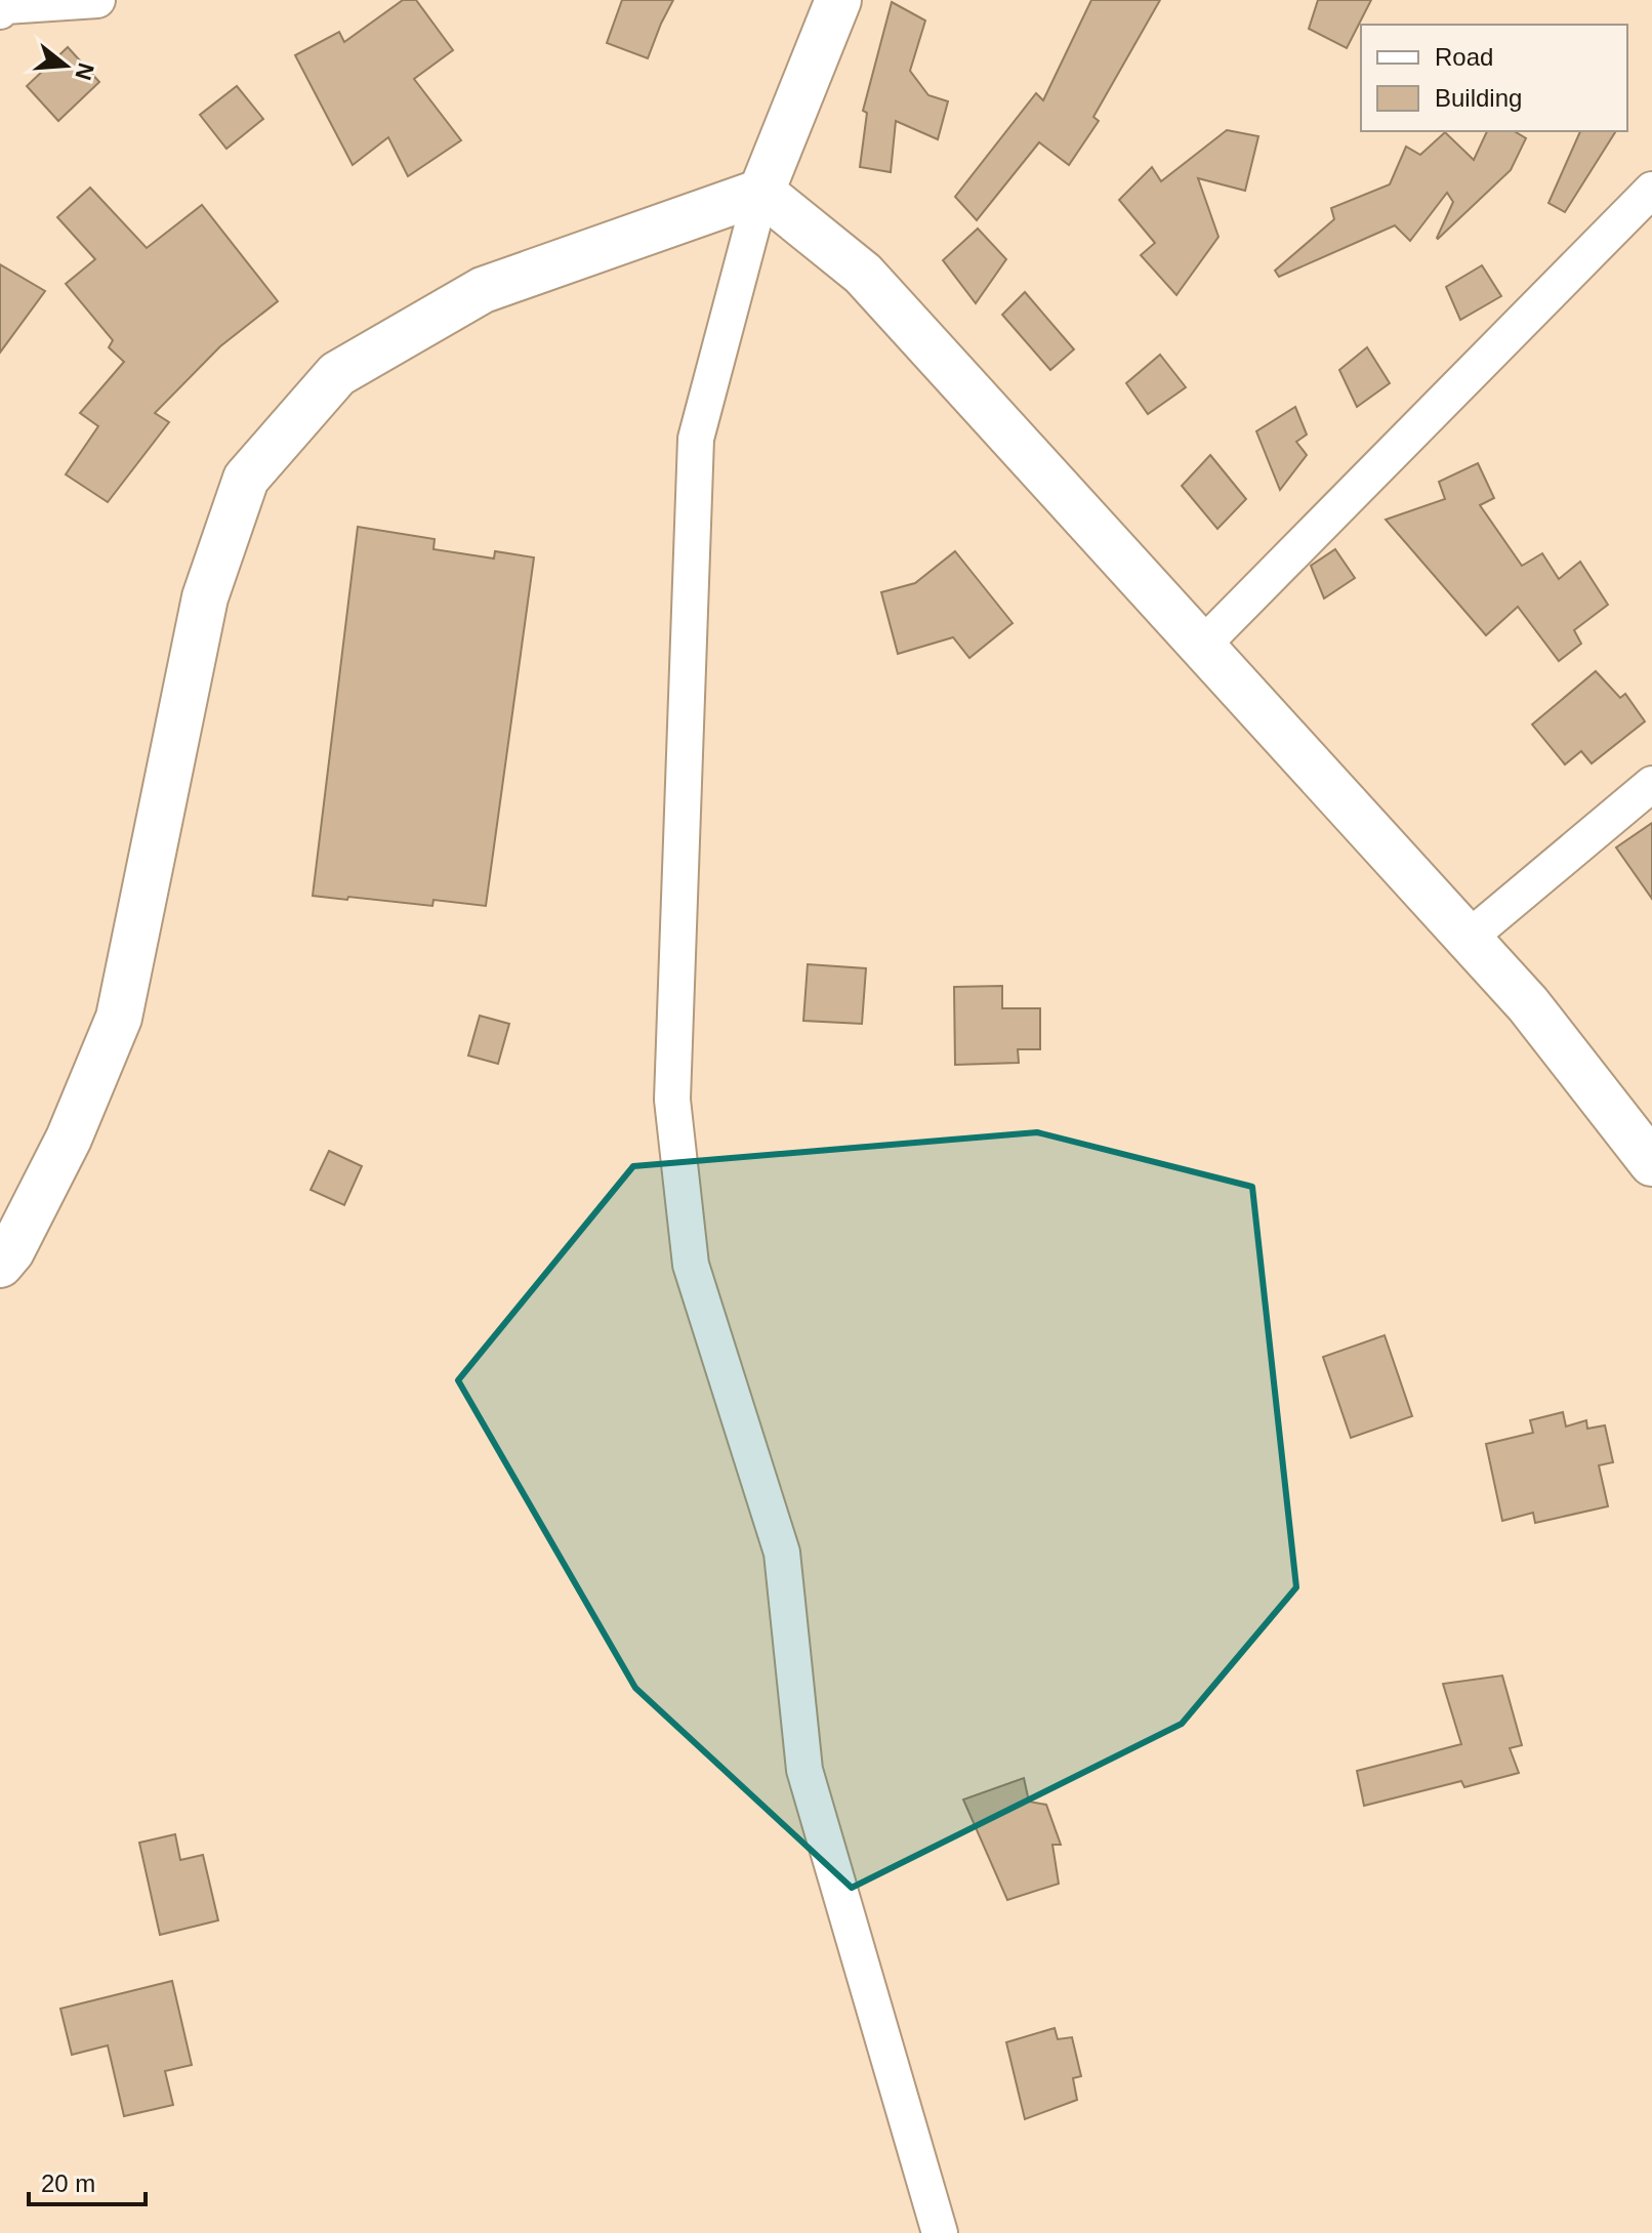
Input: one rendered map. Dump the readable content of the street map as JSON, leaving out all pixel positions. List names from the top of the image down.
{
  "legend": ["Road", "Building"],
  "scale_bar": "20 m",
  "north": "right"
}
